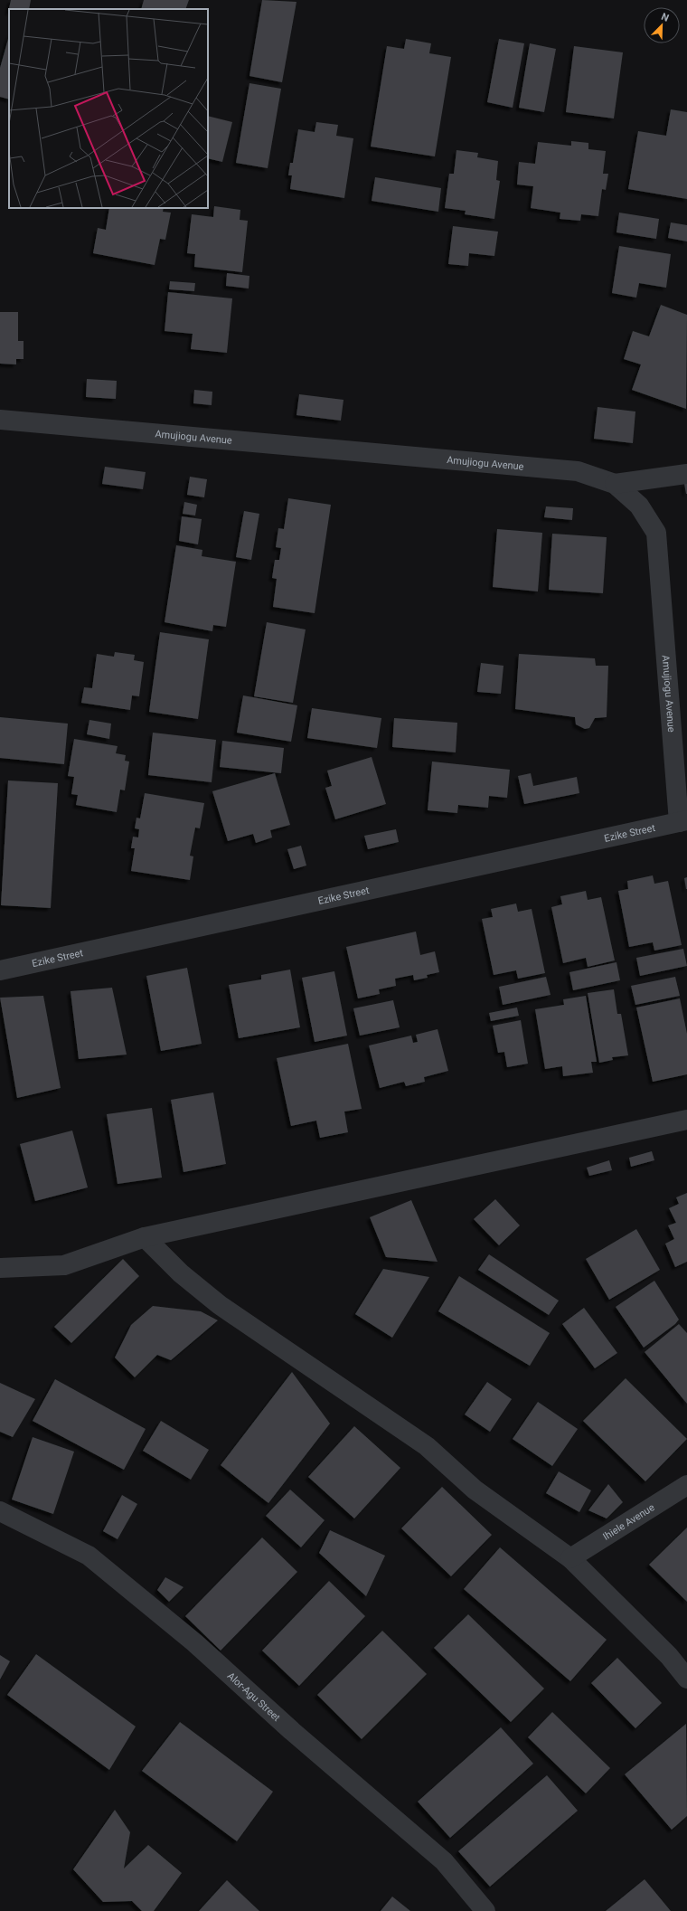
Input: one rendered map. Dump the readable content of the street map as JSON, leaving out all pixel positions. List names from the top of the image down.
{
  "streets": {
    "street": [
      "Amujiogu Avenue",
      "Ezike Street",
      "Ihiele Avenue",
      "Alor-Agu Street"
    ]
  },
  "crossings": [
    ["Amujiogu Avenue", "Ezike Street"]
  ],
  "north": "top right"
}
